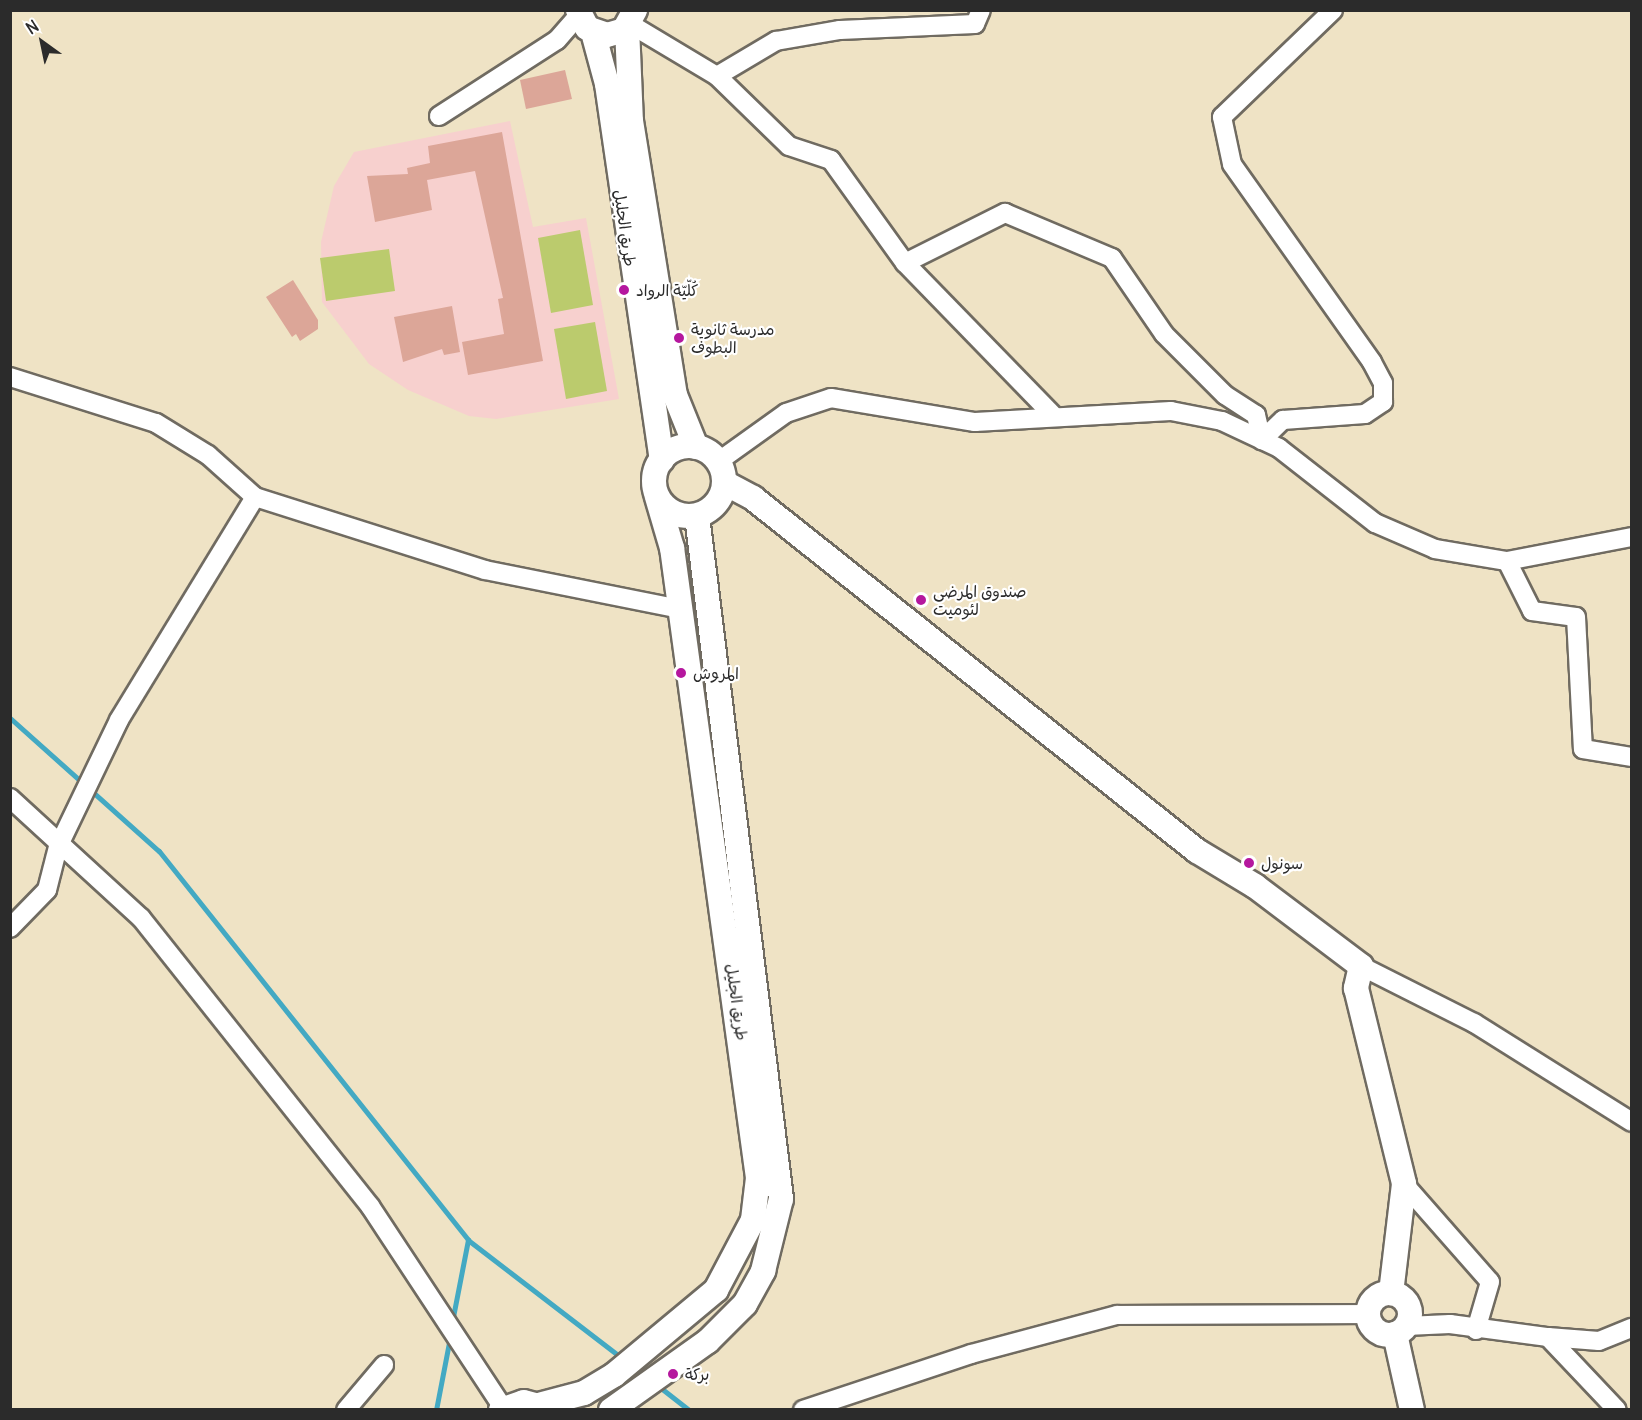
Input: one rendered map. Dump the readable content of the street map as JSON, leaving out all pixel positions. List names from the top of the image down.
{
  "streets": {
    "main road": ["طريق الجليل"]
  },
  "places": [
    "كُلّيّة الرواد",
    "مدرسة ثانوية البطوف",
    "صندوق المرضى لئوميت",
    "المروش",
    "سونول",
    "بركة"
  ],
  "north": "top left"
}
